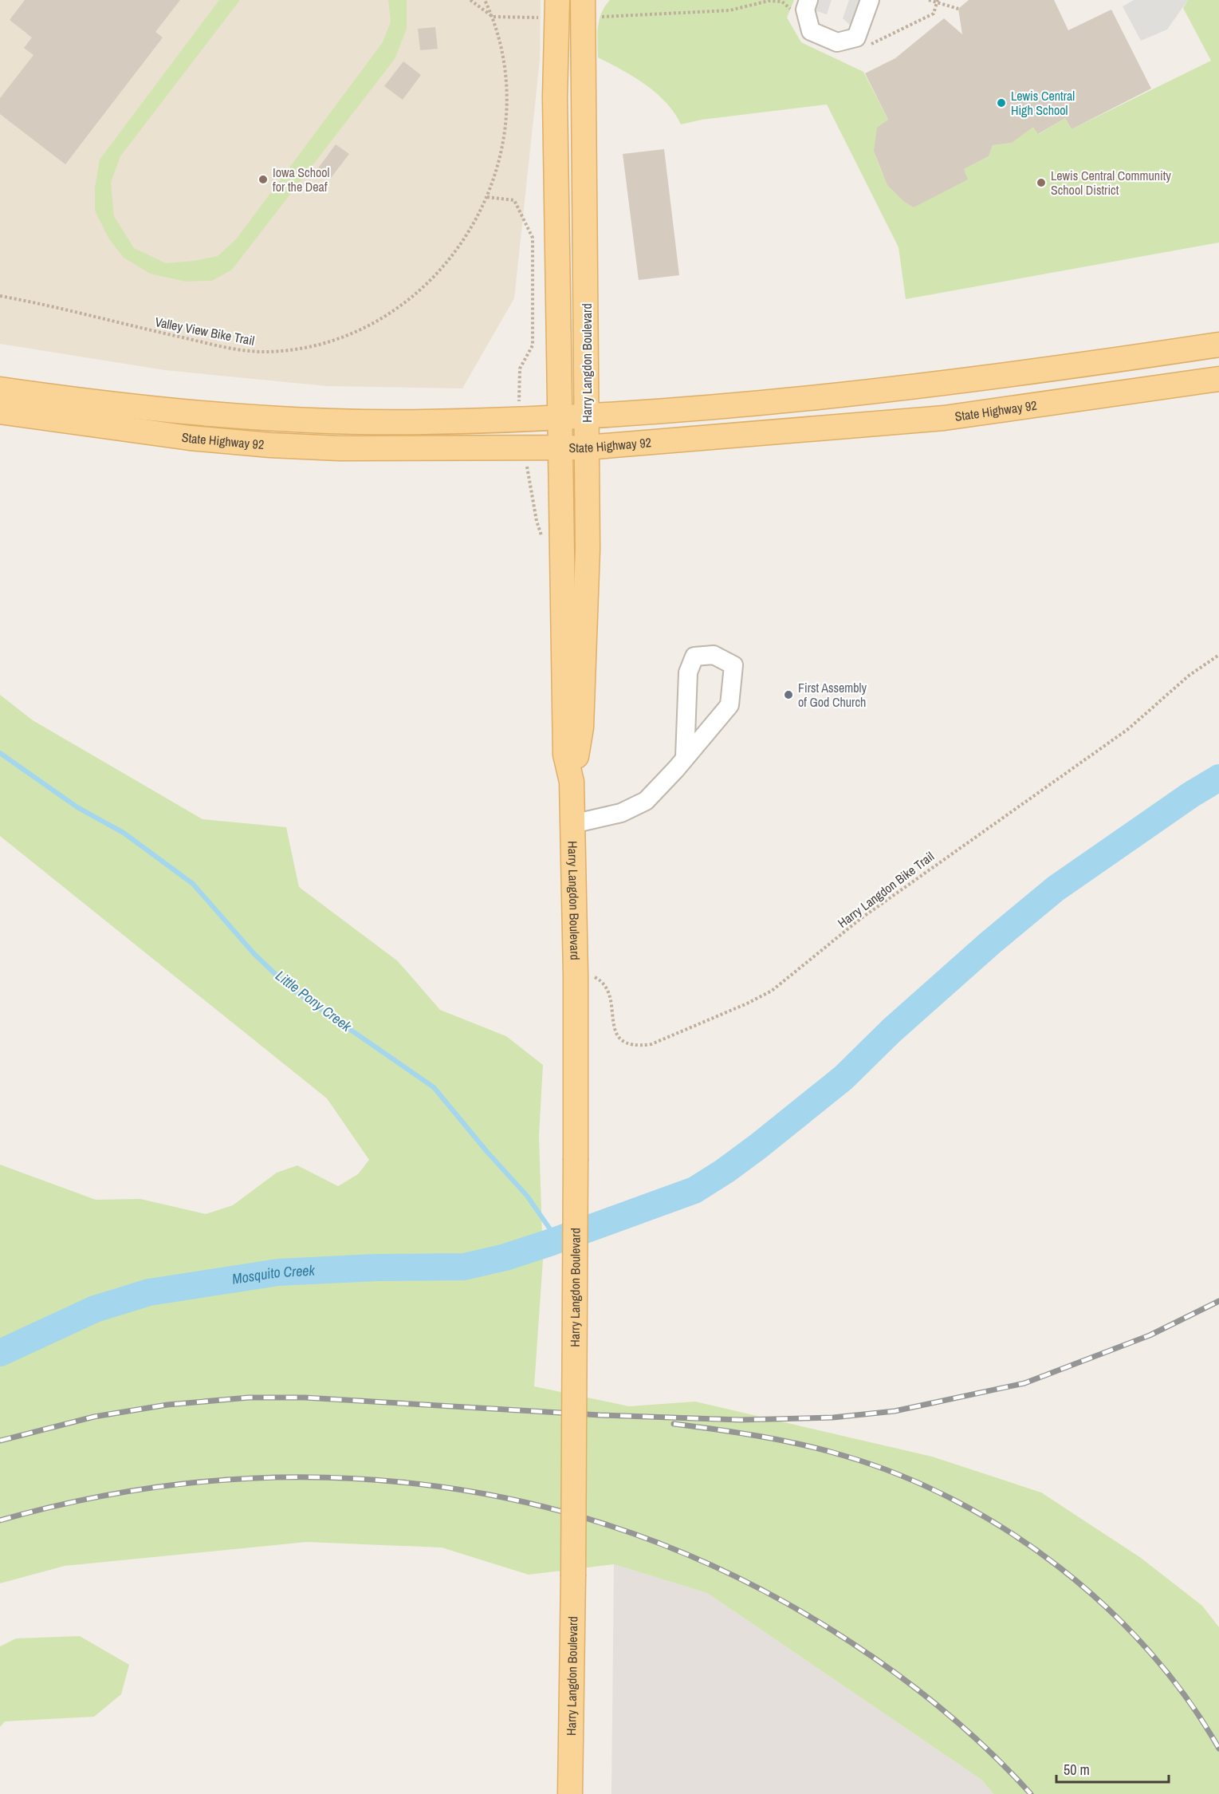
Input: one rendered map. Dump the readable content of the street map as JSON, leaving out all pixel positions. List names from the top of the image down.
{
  "streets": {
    "main road": ["Harry Langdon Boulevard", "State Highway 92"],
    "path": ["Valley View Bike Trail", "Harry Langdon Bike Trail"]
  },
  "crossings": [
    ["Harry Langdon Boulevard", "State Highway 92"],
    ["Harry Langdon Boulevard", "Harry Langdon Bike Trail"]
  ],
  "water": ["Little Pony Creek", "Mosquito Creek"],
  "places": [
    "Lewis Central High School",
    "Iowa School for the Deaf",
    "Lewis Central Community School District",
    "First Assembly of God Church"
  ],
  "scale_bar": "50 m"
}
